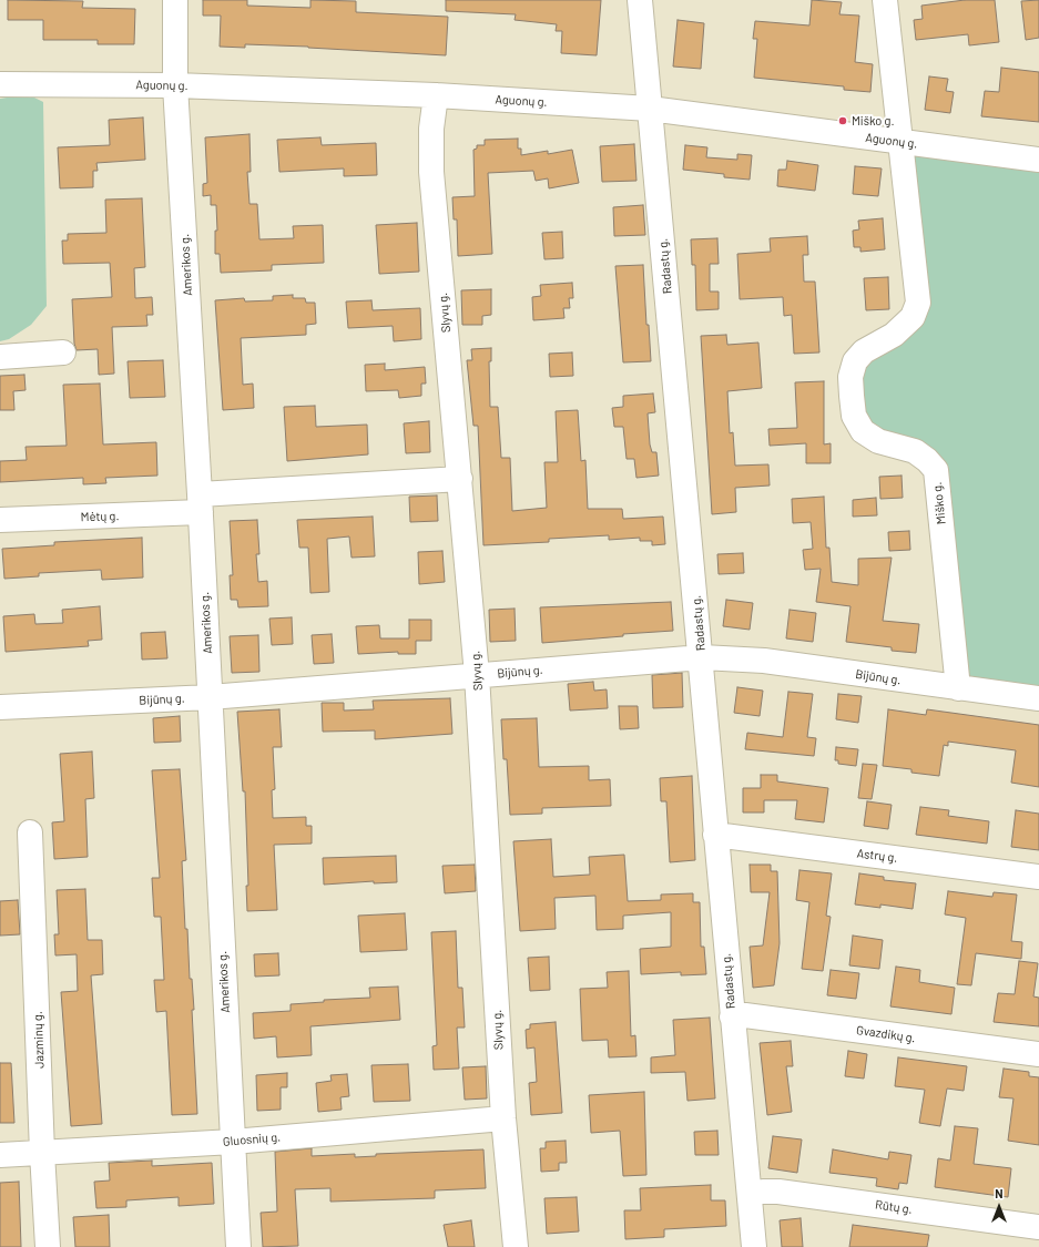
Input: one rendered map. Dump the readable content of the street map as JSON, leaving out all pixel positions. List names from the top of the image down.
{
  "streets": {
    "street": [
      "Aguonų g.",
      "Amerikos g.",
      "Radastų g.",
      "Slyvų g.",
      "Miško g.",
      "Mėtų g.",
      "Bijūnų g.",
      "Astrų g.",
      "Gvazdikų g.",
      "Jazminų g.",
      "Gluosnių g.",
      "Rūtų g."
    ]
  },
  "crossings": [
    ["Aguonų g.", "Amerikos g."],
    ["Aguonų g.", "Radastų g."],
    ["Aguonų g.", "Slyvų g."],
    ["Aguonų g.", "Miško g."],
    ["Amerikos g.", "Mėtų g."],
    ["Amerikos g.", "Bijūnų g."],
    ["Amerikos g.", "Gluosnių g."],
    ["Radastų g.", "Bijūnų g."],
    ["Radastų g.", "Astrų g."],
    ["Radastų g.", "Gvazdikų g."],
    ["Radastų g.", "Rūtų g."],
    ["Slyvų g.", "Mėtų g."],
    ["Slyvų g.", "Bijūnų g."],
    ["Slyvų g.", "Gluosnių g."],
    ["Miško g.", "Bijūnų g."],
    ["Jazminų g.", "Gluosnių g."]
  ],
  "places": ["Miško g."],
  "north": "top"
}
